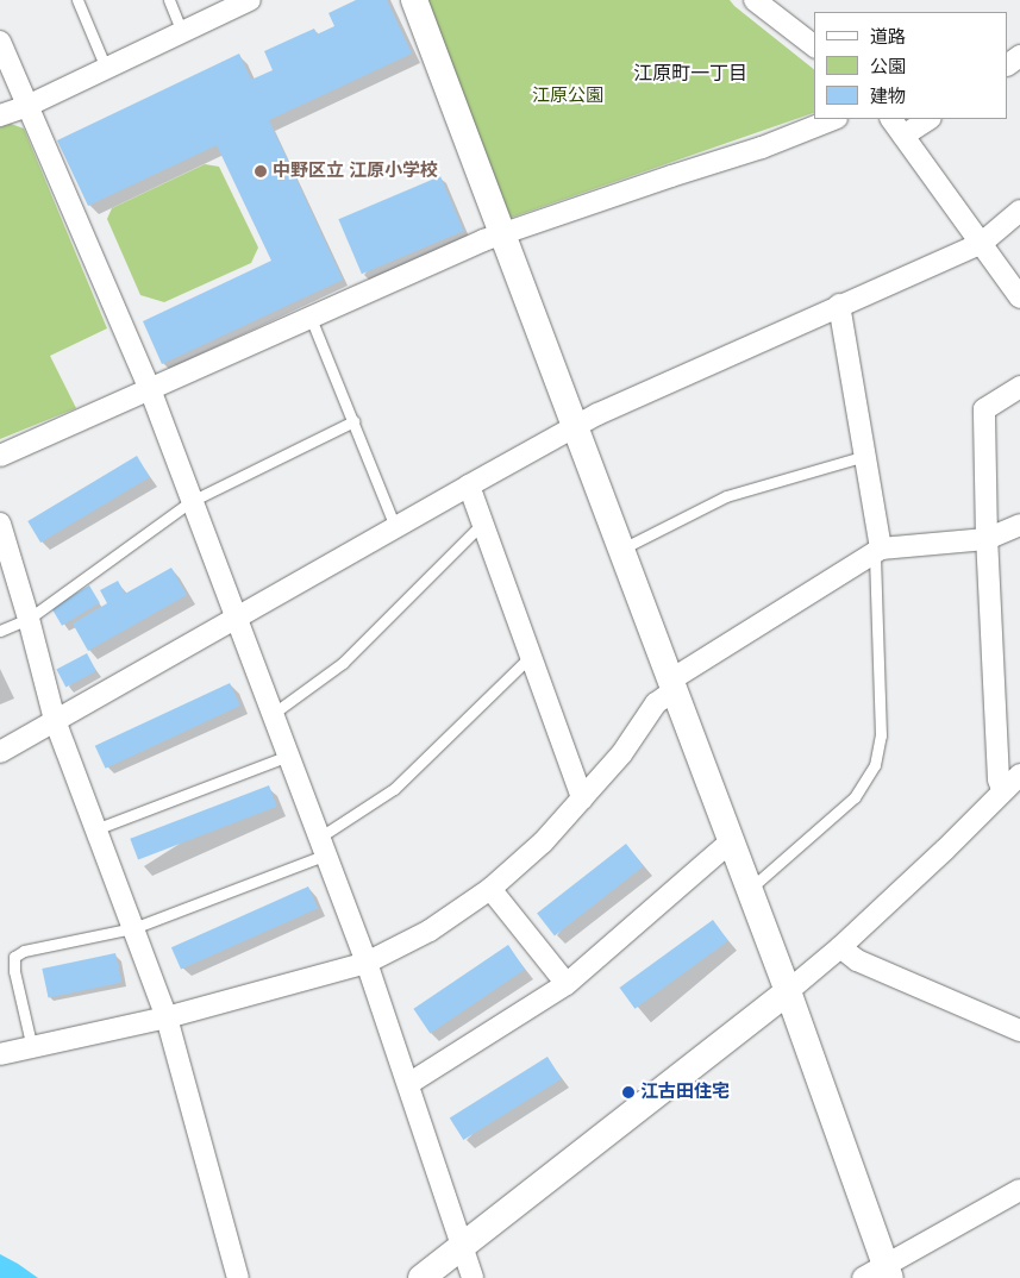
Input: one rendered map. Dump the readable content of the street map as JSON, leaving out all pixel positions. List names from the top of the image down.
{
  "districts": ["江原町一丁目"],
  "parks": ["江原公園"],
  "places": ["中野区立 江原小学校", "江古田住宅"],
  "legend": ["道路", "公園", "建物"]
}
